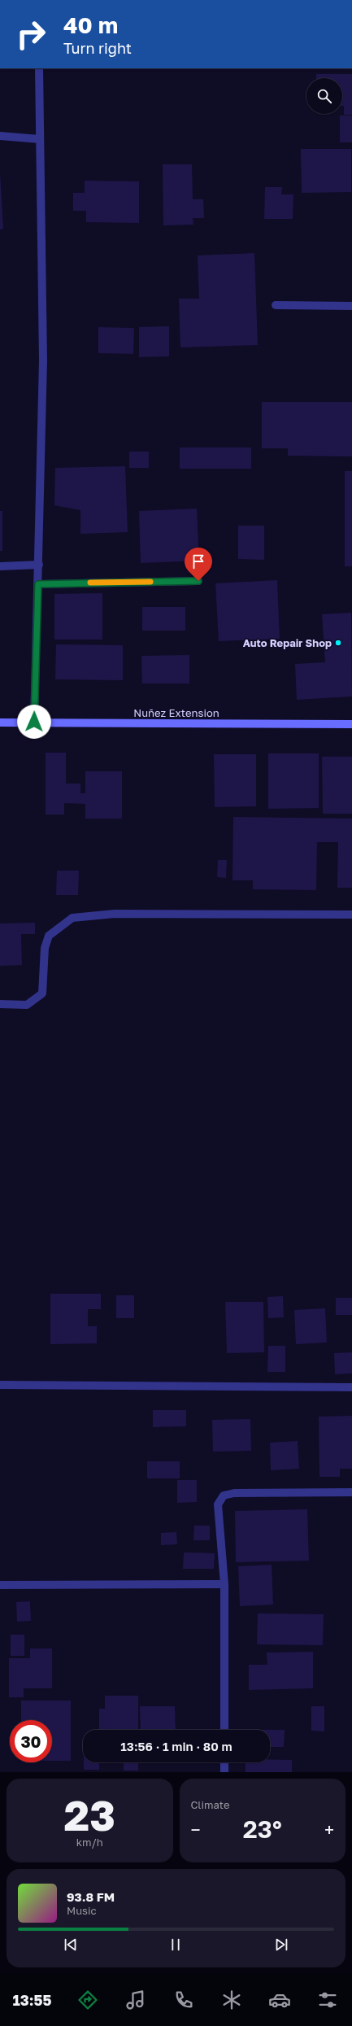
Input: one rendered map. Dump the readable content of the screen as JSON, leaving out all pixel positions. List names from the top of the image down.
{
  "streets": {
    "street": ["Nuñez Extension"]
  },
  "places": ["Auto Repair Shop"],
  "page": {
    "turn": ["40 m", "Turn right"],
    "limit": "30",
    "trip": "13:56 · 1 min · 80 m",
    "tile": [
      ["23", "km/h"],
      "Climate"
    ],
    "heat": ["−", "23°", "+"],
    "song": ["93.8 FM", "Music"],
    "tabs": "13:55"
  }
}
